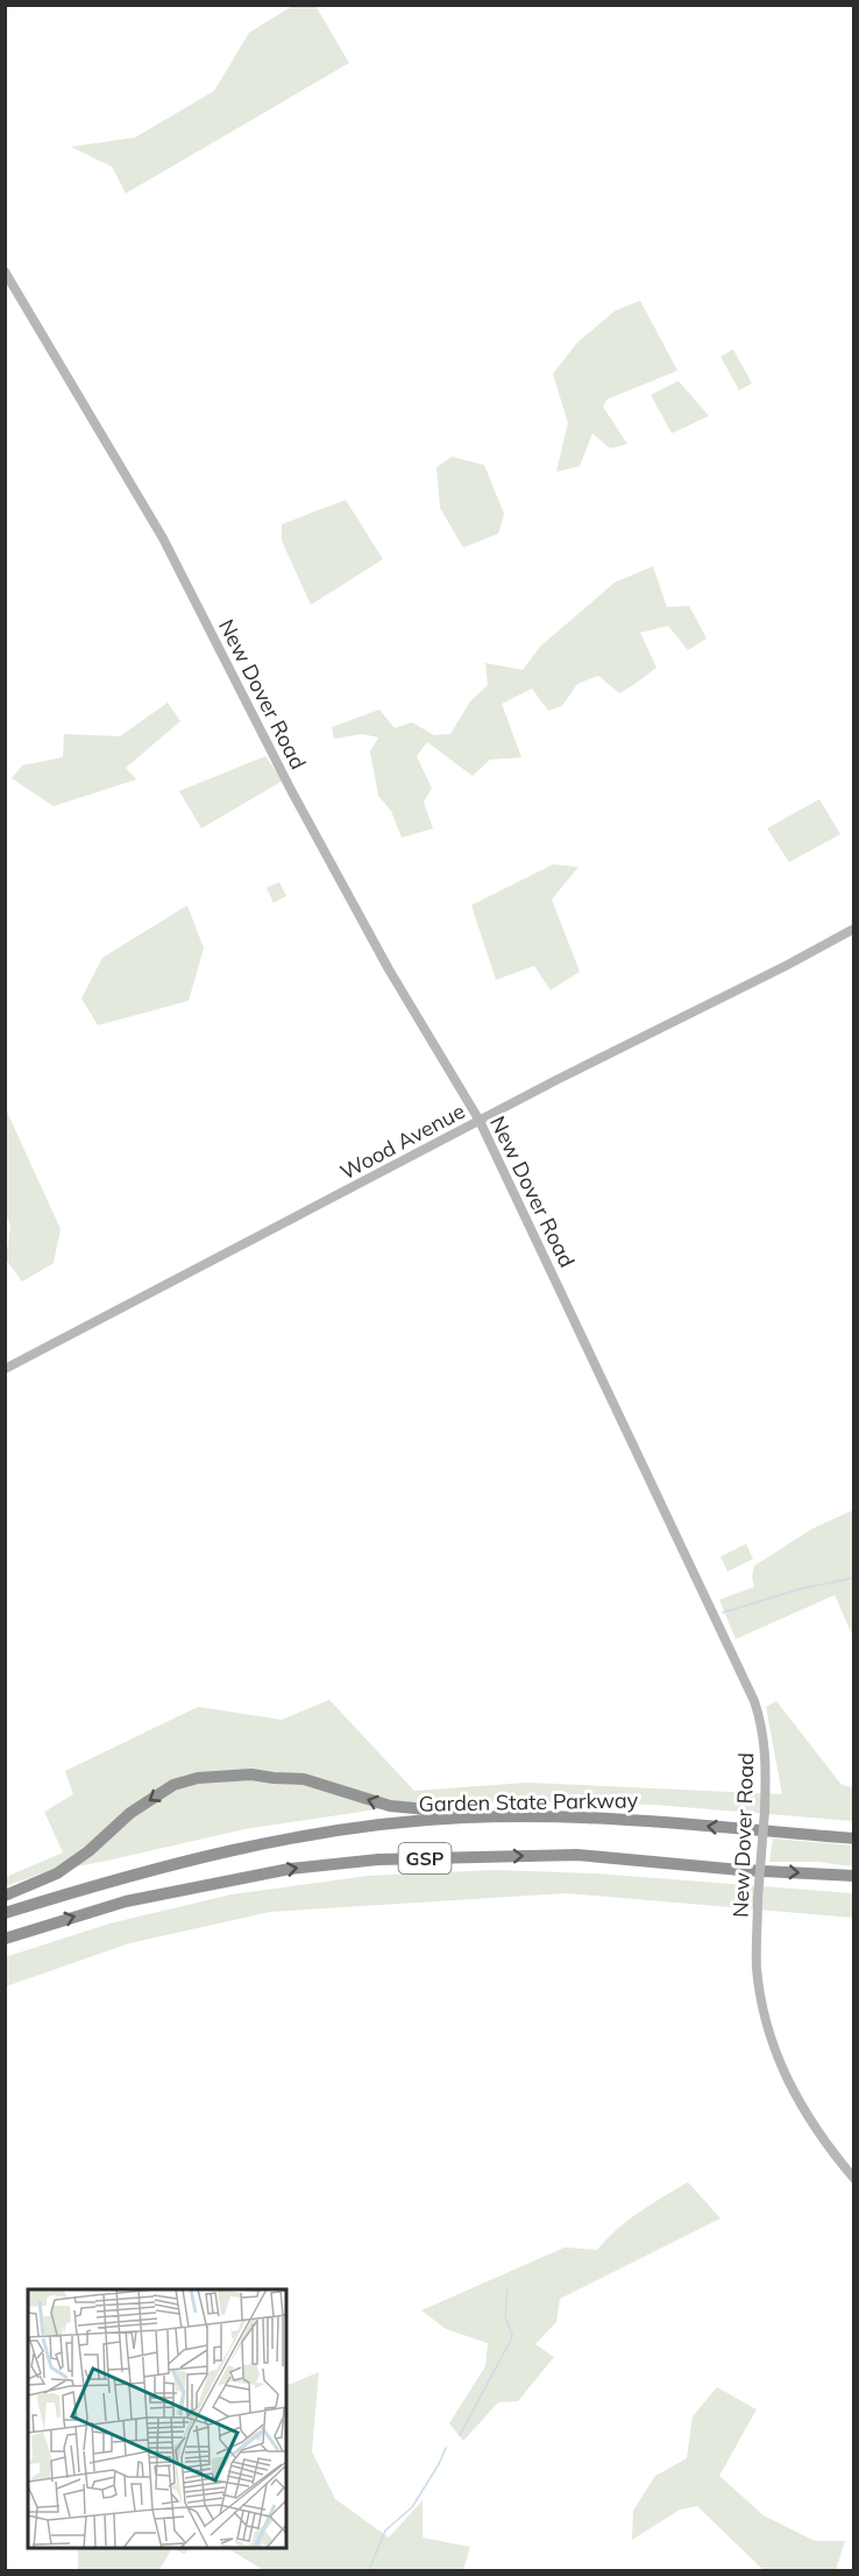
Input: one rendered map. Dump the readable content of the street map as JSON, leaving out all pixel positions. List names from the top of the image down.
{
  "streets": {
    "highway": ["Garden State Parkway", "GSP"],
    "street": ["New Dover Road", "Wood Avenue"]
  },
  "crossings": [
    ["New Dover Road", "Wood Avenue"]
  ]
}
